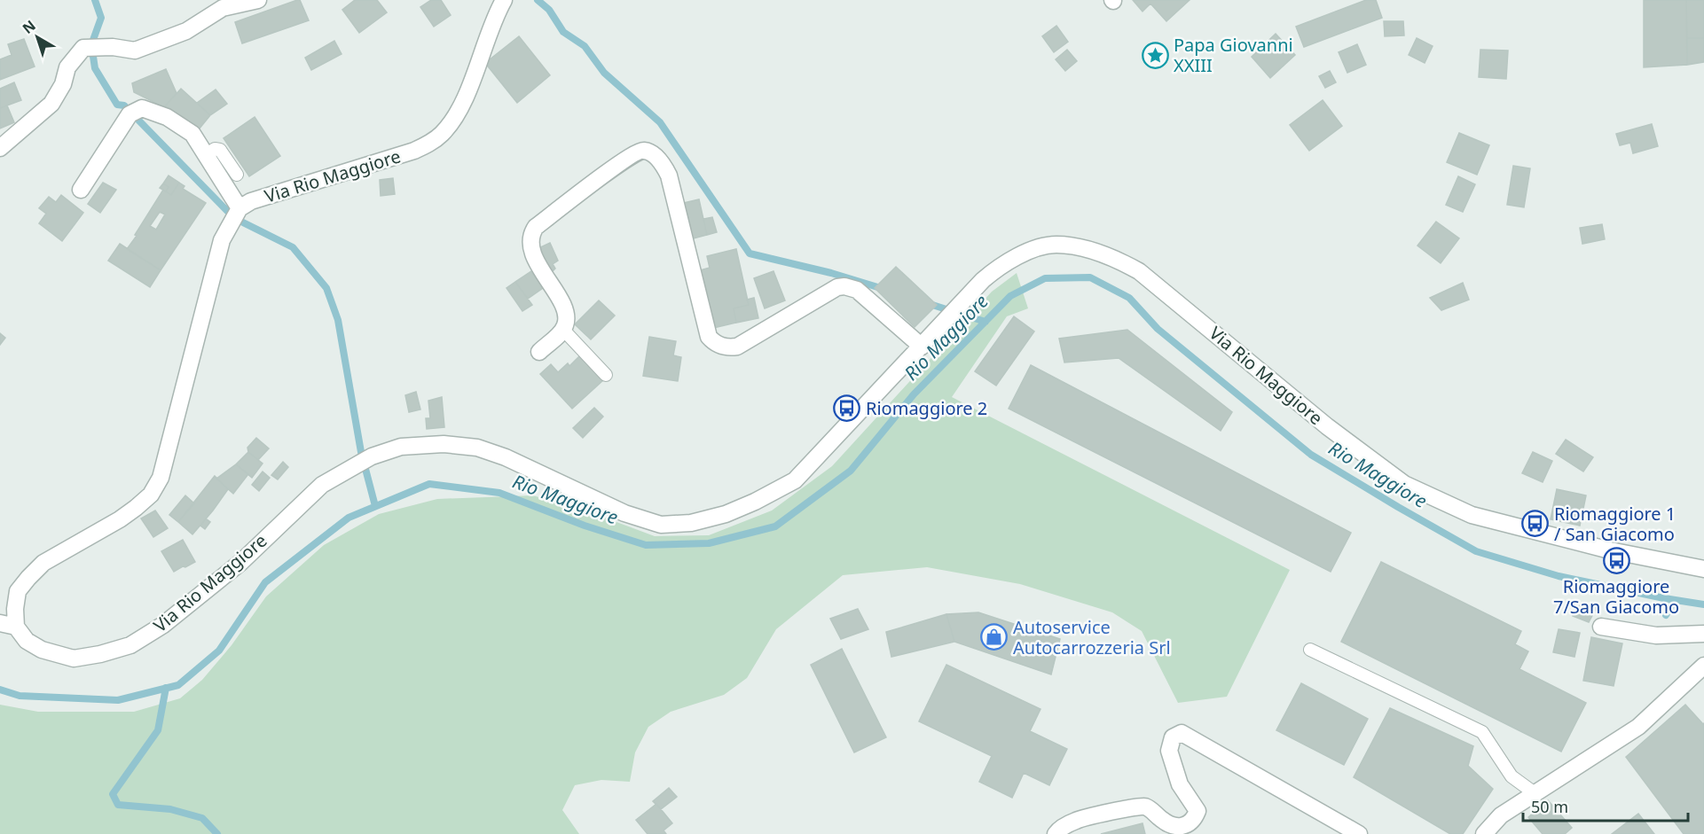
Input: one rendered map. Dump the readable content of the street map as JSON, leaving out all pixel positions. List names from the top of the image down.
{
  "streets": {
    "street": ["Via Rio Maggiore"]
  },
  "water": ["Rio Maggiore"],
  "places": {
    "place": ["Papa Giovanni XXIII"],
    "bus stop": ["Riomaggiore 2", "Riomaggiore 1 / San Giacomo", "Riomaggiore 7/San Giacomo"],
    "shop": ["Autoservice Autocarrozzeria Srl"]
  },
  "scale_bar": "50 m",
  "north": "top left"
}
